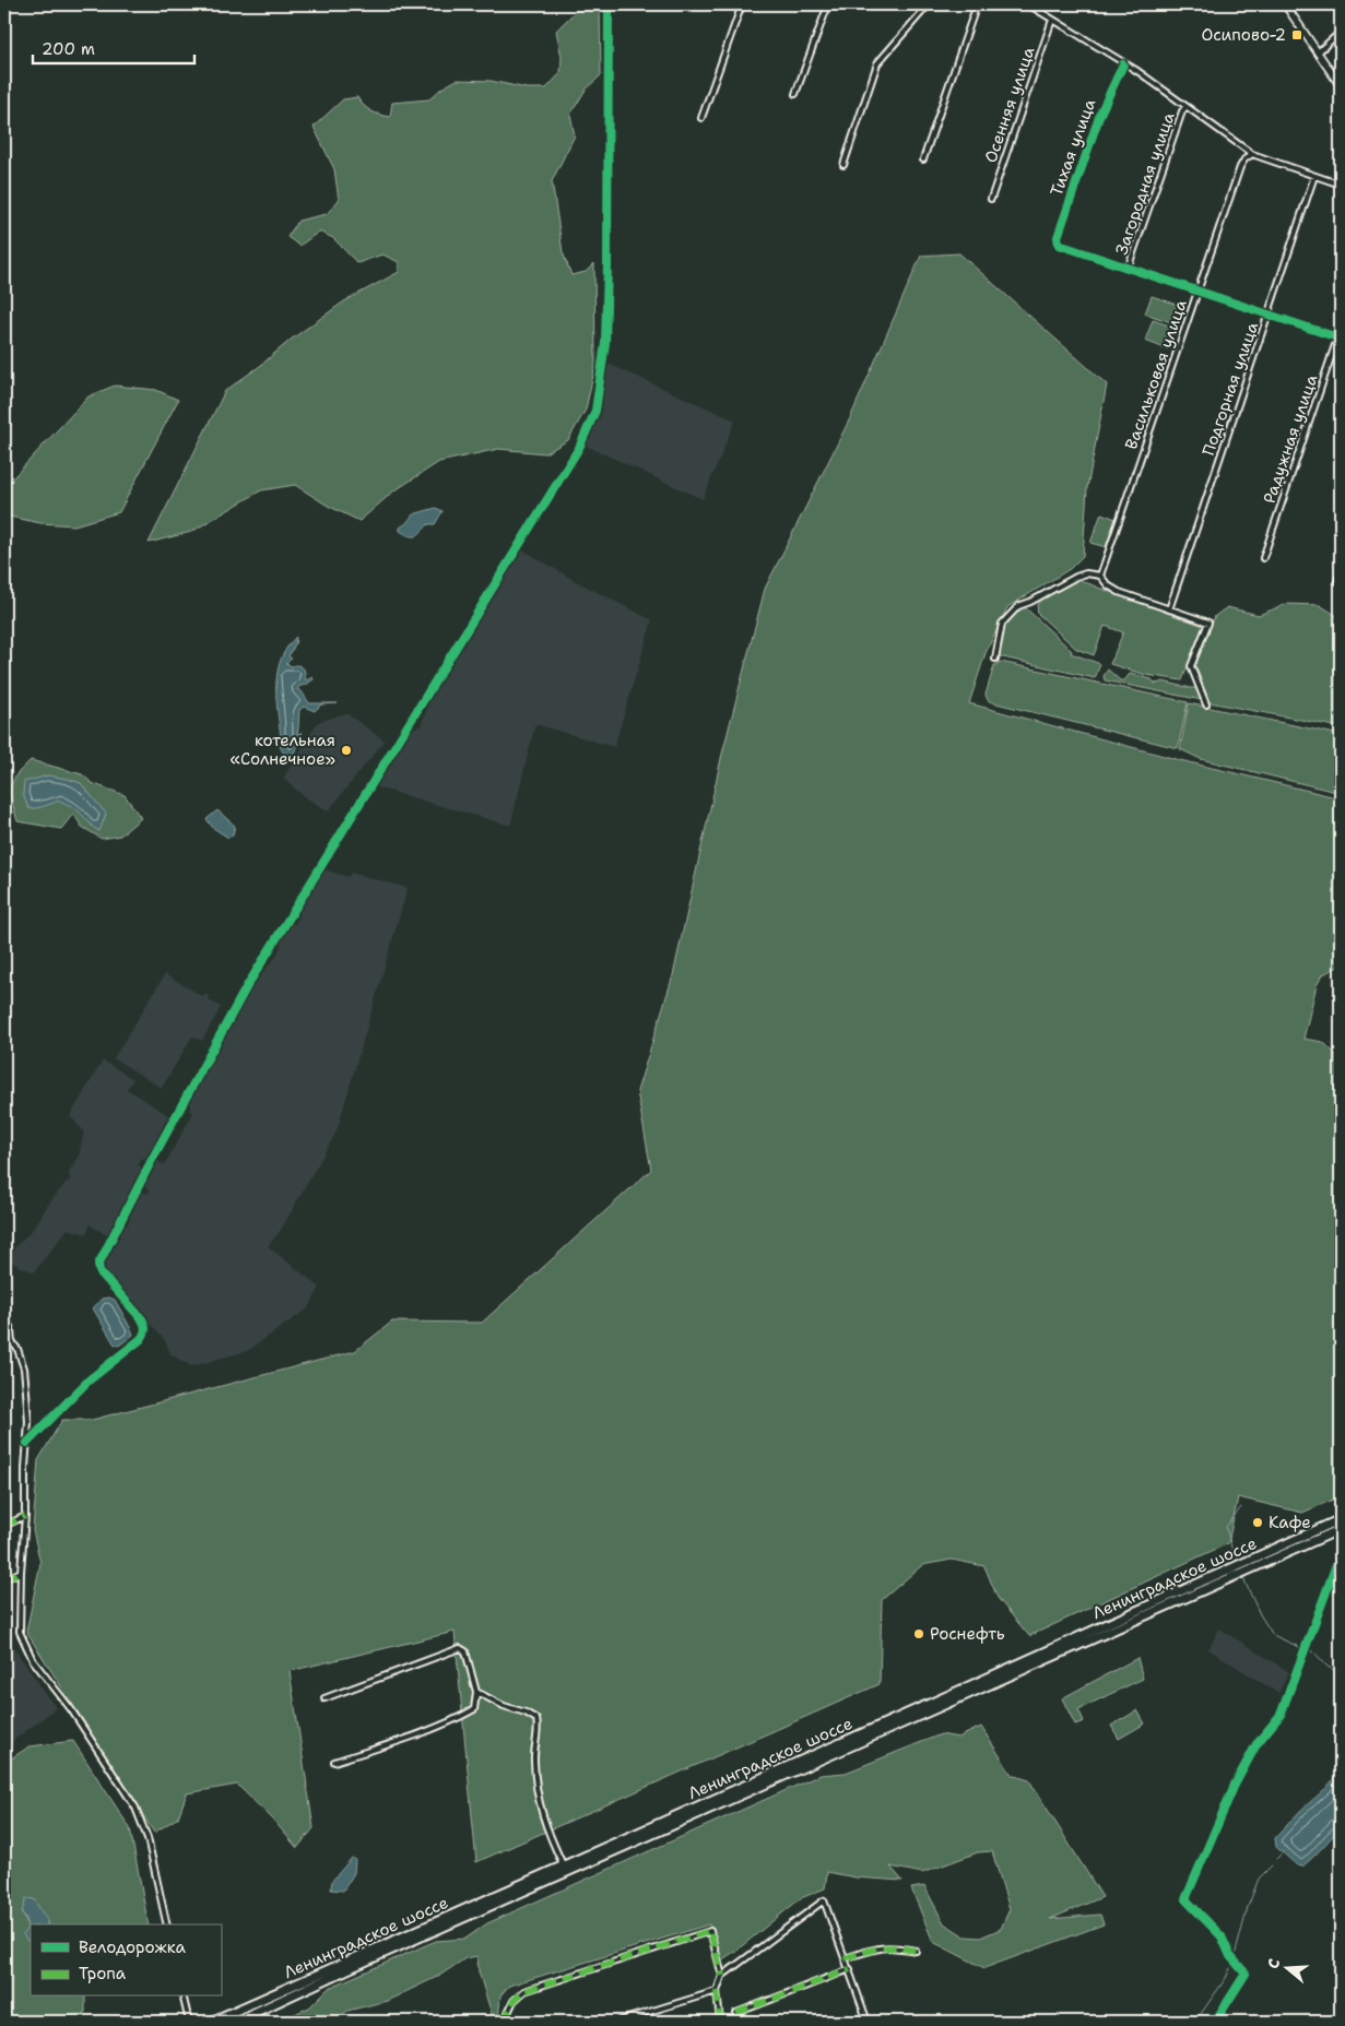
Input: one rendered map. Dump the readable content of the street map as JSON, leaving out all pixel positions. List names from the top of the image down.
{
  "streets": {
    "highway": ["Ленинградское шоссе"],
    "street": [
      "Осенняя улица",
      "Тихая улица",
      "Загородная улица",
      "Васильковая улица",
      "Подгорная улица",
      "Радужная улица"
    ]
  },
  "crossings": [
    ["Тихая улица", "Загородная улица"]
  ],
  "places": {
    "transit": ["Осипово-2"],
    "other": ["котельная «Солнечное»", "Кафе", "Роснефть"]
  },
  "legend": ["Велодорожка", "Тропа"],
  "scale_bar": "200 m",
  "north": "left"
}
